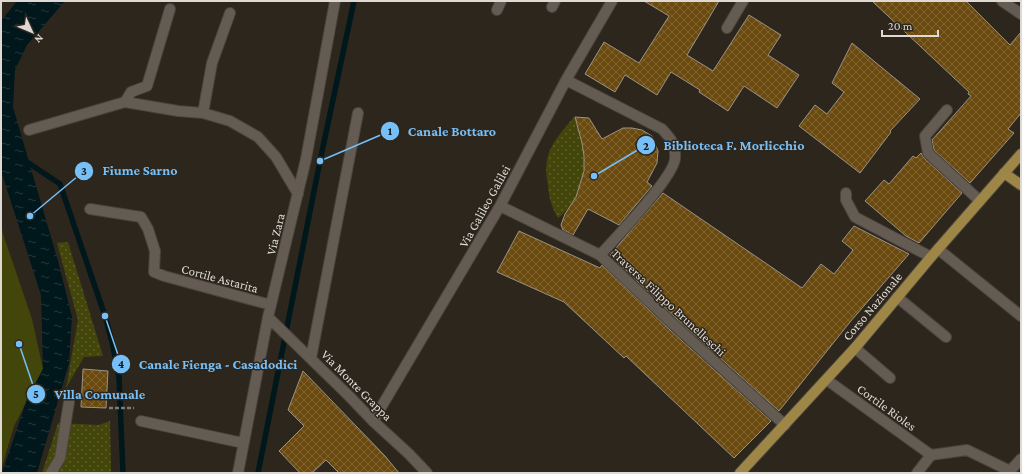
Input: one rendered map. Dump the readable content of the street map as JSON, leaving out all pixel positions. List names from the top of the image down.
{
  "streets": {
    "main road": ["Corso Nazionale"],
    "street": [
      "Via Galileo Galilei",
      "Via Zara",
      "Cortile Astarita",
      "Traversa Filippo Brunelleschi",
      "Via Monte Grappa",
      "Cortile Rioles"
    ]
  },
  "crossings": [
    ["Via Galileo Galilei", "Traversa Filippo Brunelleschi"],
    ["Via Galileo Galilei", "Via Monte Grappa"],
    ["Via Zara", "Cortile Astarita"],
    ["Via Zara", "Via Monte Grappa"],
    ["Traversa Filippo Brunelleschi", "Corso Nazionale"],
    ["Corso Nazionale", "Cortile Rioles"]
  ],
  "places": [
    "Canale Bottaro",
    "Biblioteca F. Morlicchio",
    "Fiume Sarno",
    "Canale Fienga - Casadodici",
    "Villa Comunale"
  ],
  "scale_bar": "20 m",
  "north": "bottom right"
}
